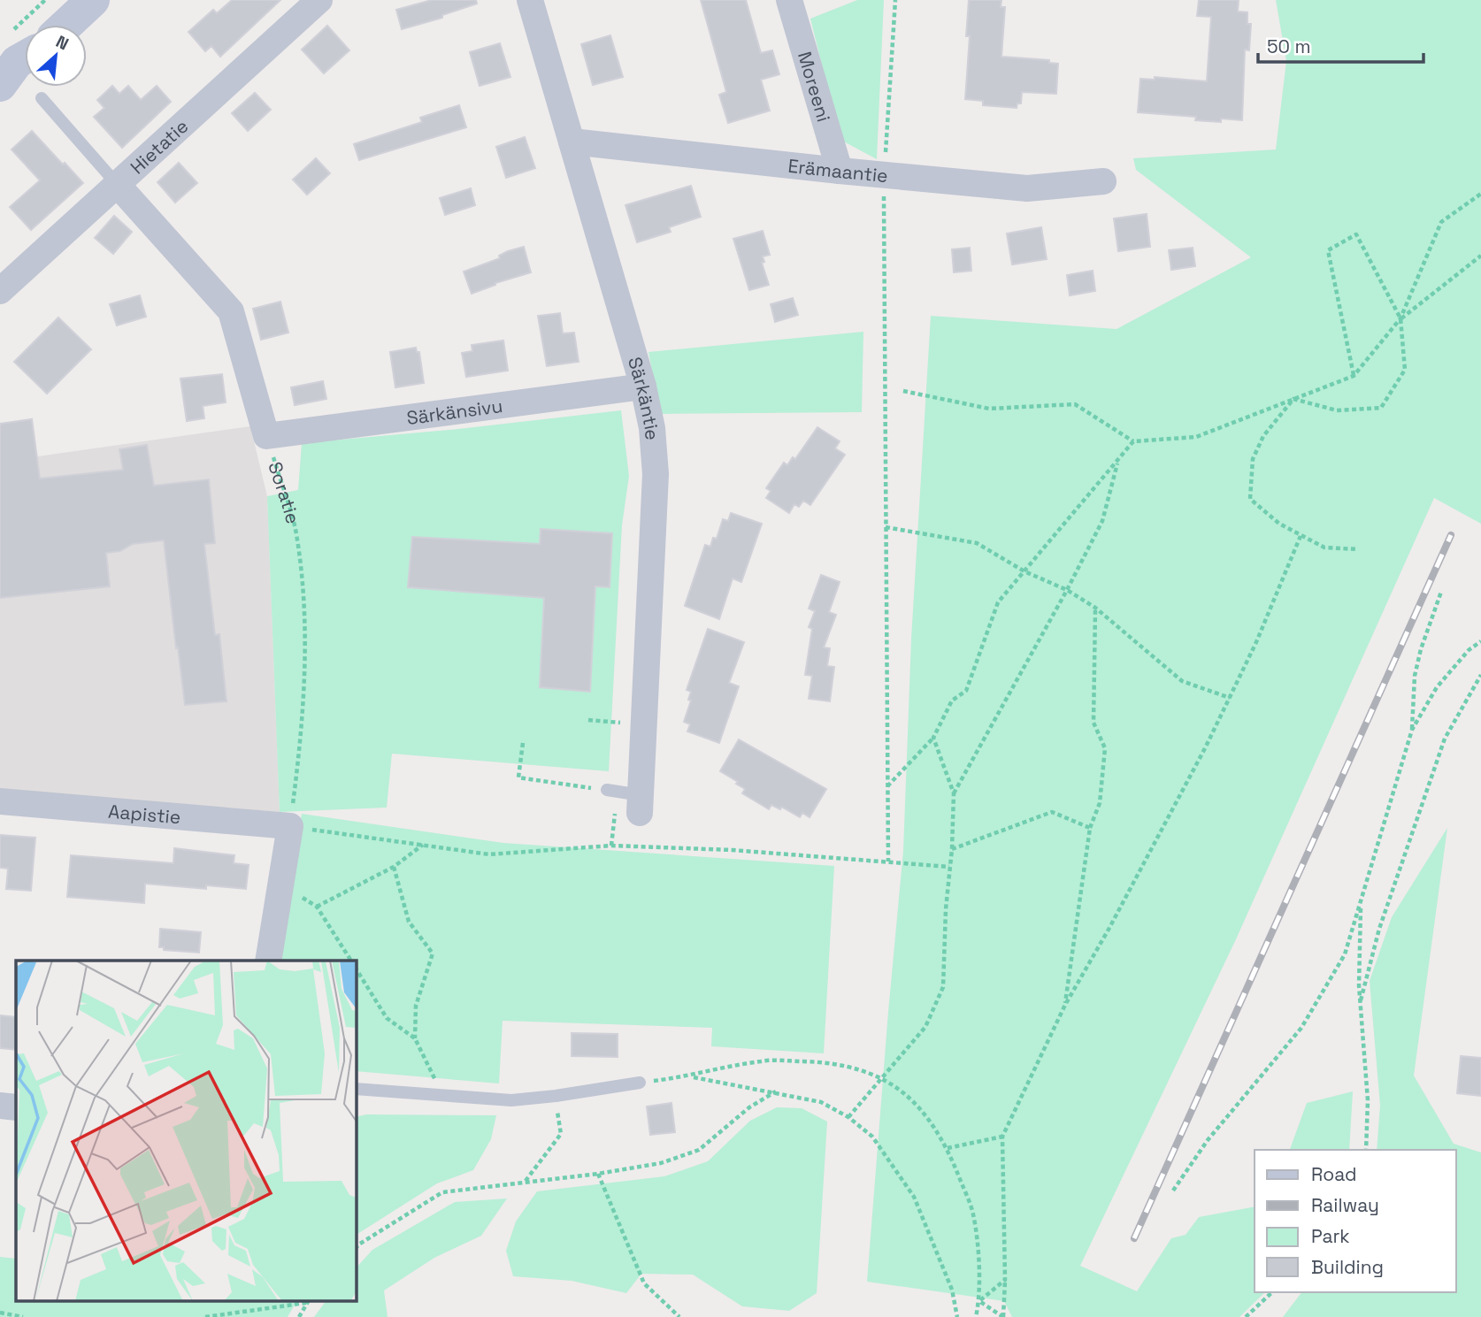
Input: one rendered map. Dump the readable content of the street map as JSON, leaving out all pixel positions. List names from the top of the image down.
{
  "streets": {
    "street": [
      "Moreeni",
      "Hietatie",
      "Erämaantie",
      "Särkäntie",
      "Särkänsivu",
      "Aapistie"
    ],
    "path": ["Soratie"]
  },
  "crossings": [
    ["Moreeni", "Erämaantie"],
    ["Erämaantie", "Särkäntie"],
    ["Särkäntie", "Särkänsivu"],
    ["Särkänsivu", "Soratie"],
    ["Soratie", "Aapistie"]
  ],
  "legend": [
    "Road",
    "Railway",
    "Park",
    "Building"
  ],
  "scale_bar": "50 m",
  "north": "top right"
}
